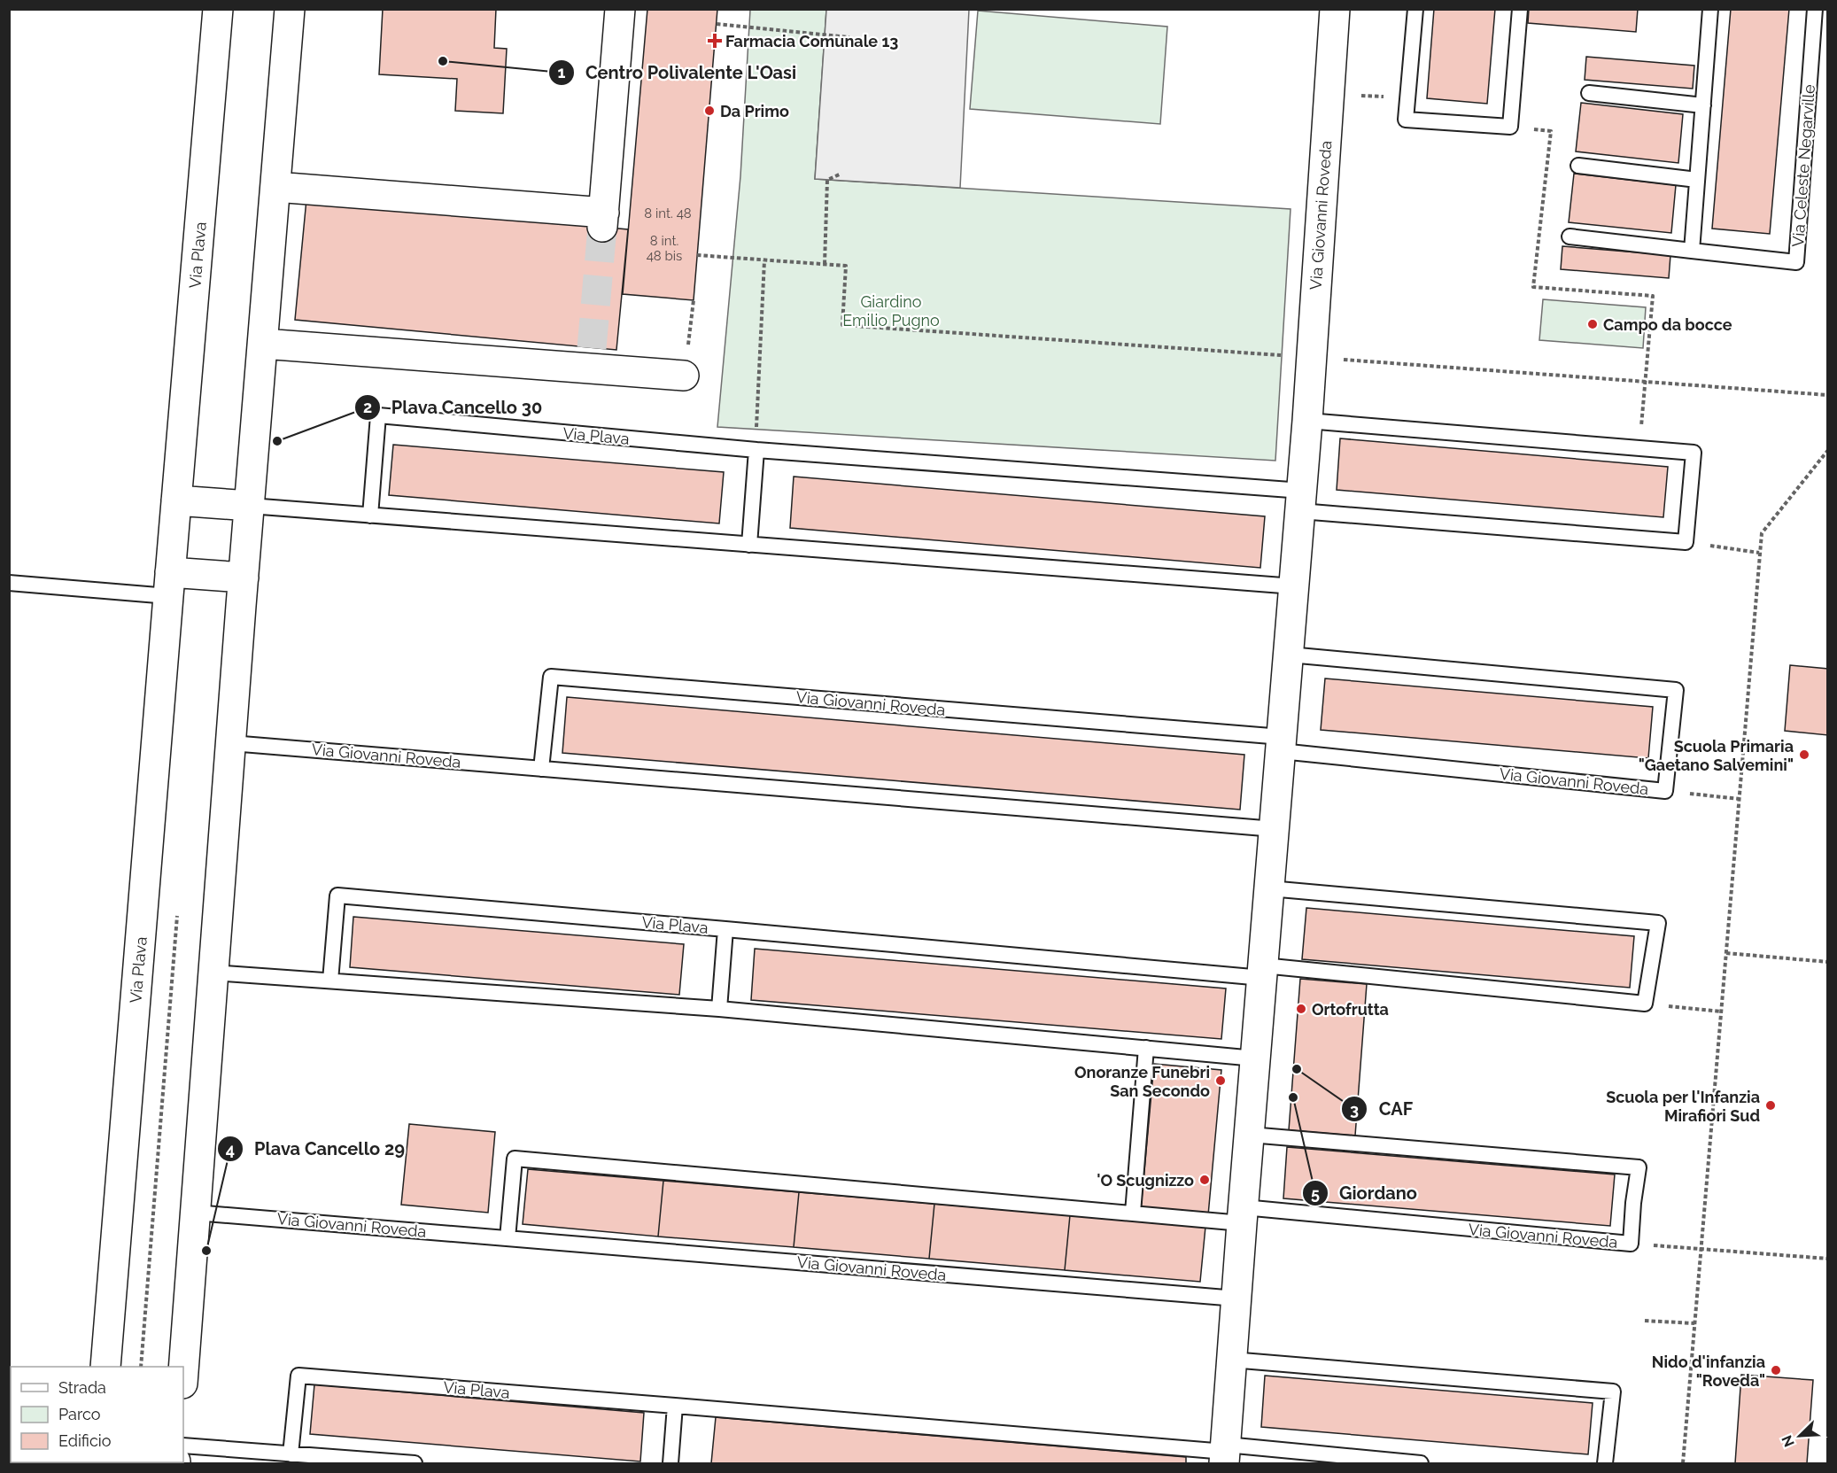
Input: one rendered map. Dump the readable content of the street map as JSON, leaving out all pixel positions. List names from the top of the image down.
{
  "streets": {
    "street": ["Via Giovanni Roveda", "Via Plava"],
    "lane": ["Via Celeste Negarville"]
  },
  "parks": ["Giardino Emilio Pugno"],
  "places": {
    "health": ["Farmacia Comunale 13"],
    "other": [
      "Centro Polivalente L'Oasi",
      "Da Primo",
      "Campo da bocce",
      "Plava Cancello 30",
      "Scuola Primaria \"Gaetano Salvemini\"",
      "Ortofrutta",
      "CAF",
      "Onoranze Funebri San Secondo",
      "Giordano",
      "Scuola per l'Infanzia Mirafiori Sud",
      "'O Scugnizzo",
      "Plava Cancello 29",
      "Nido d'infanzia \"Roveda\""
    ]
  },
  "house_numbers": ["8 int. 48", "8 int. 48 bis"],
  "legend": ["Strada", "Parco", "Edificio"],
  "north": "bottom left"
}
